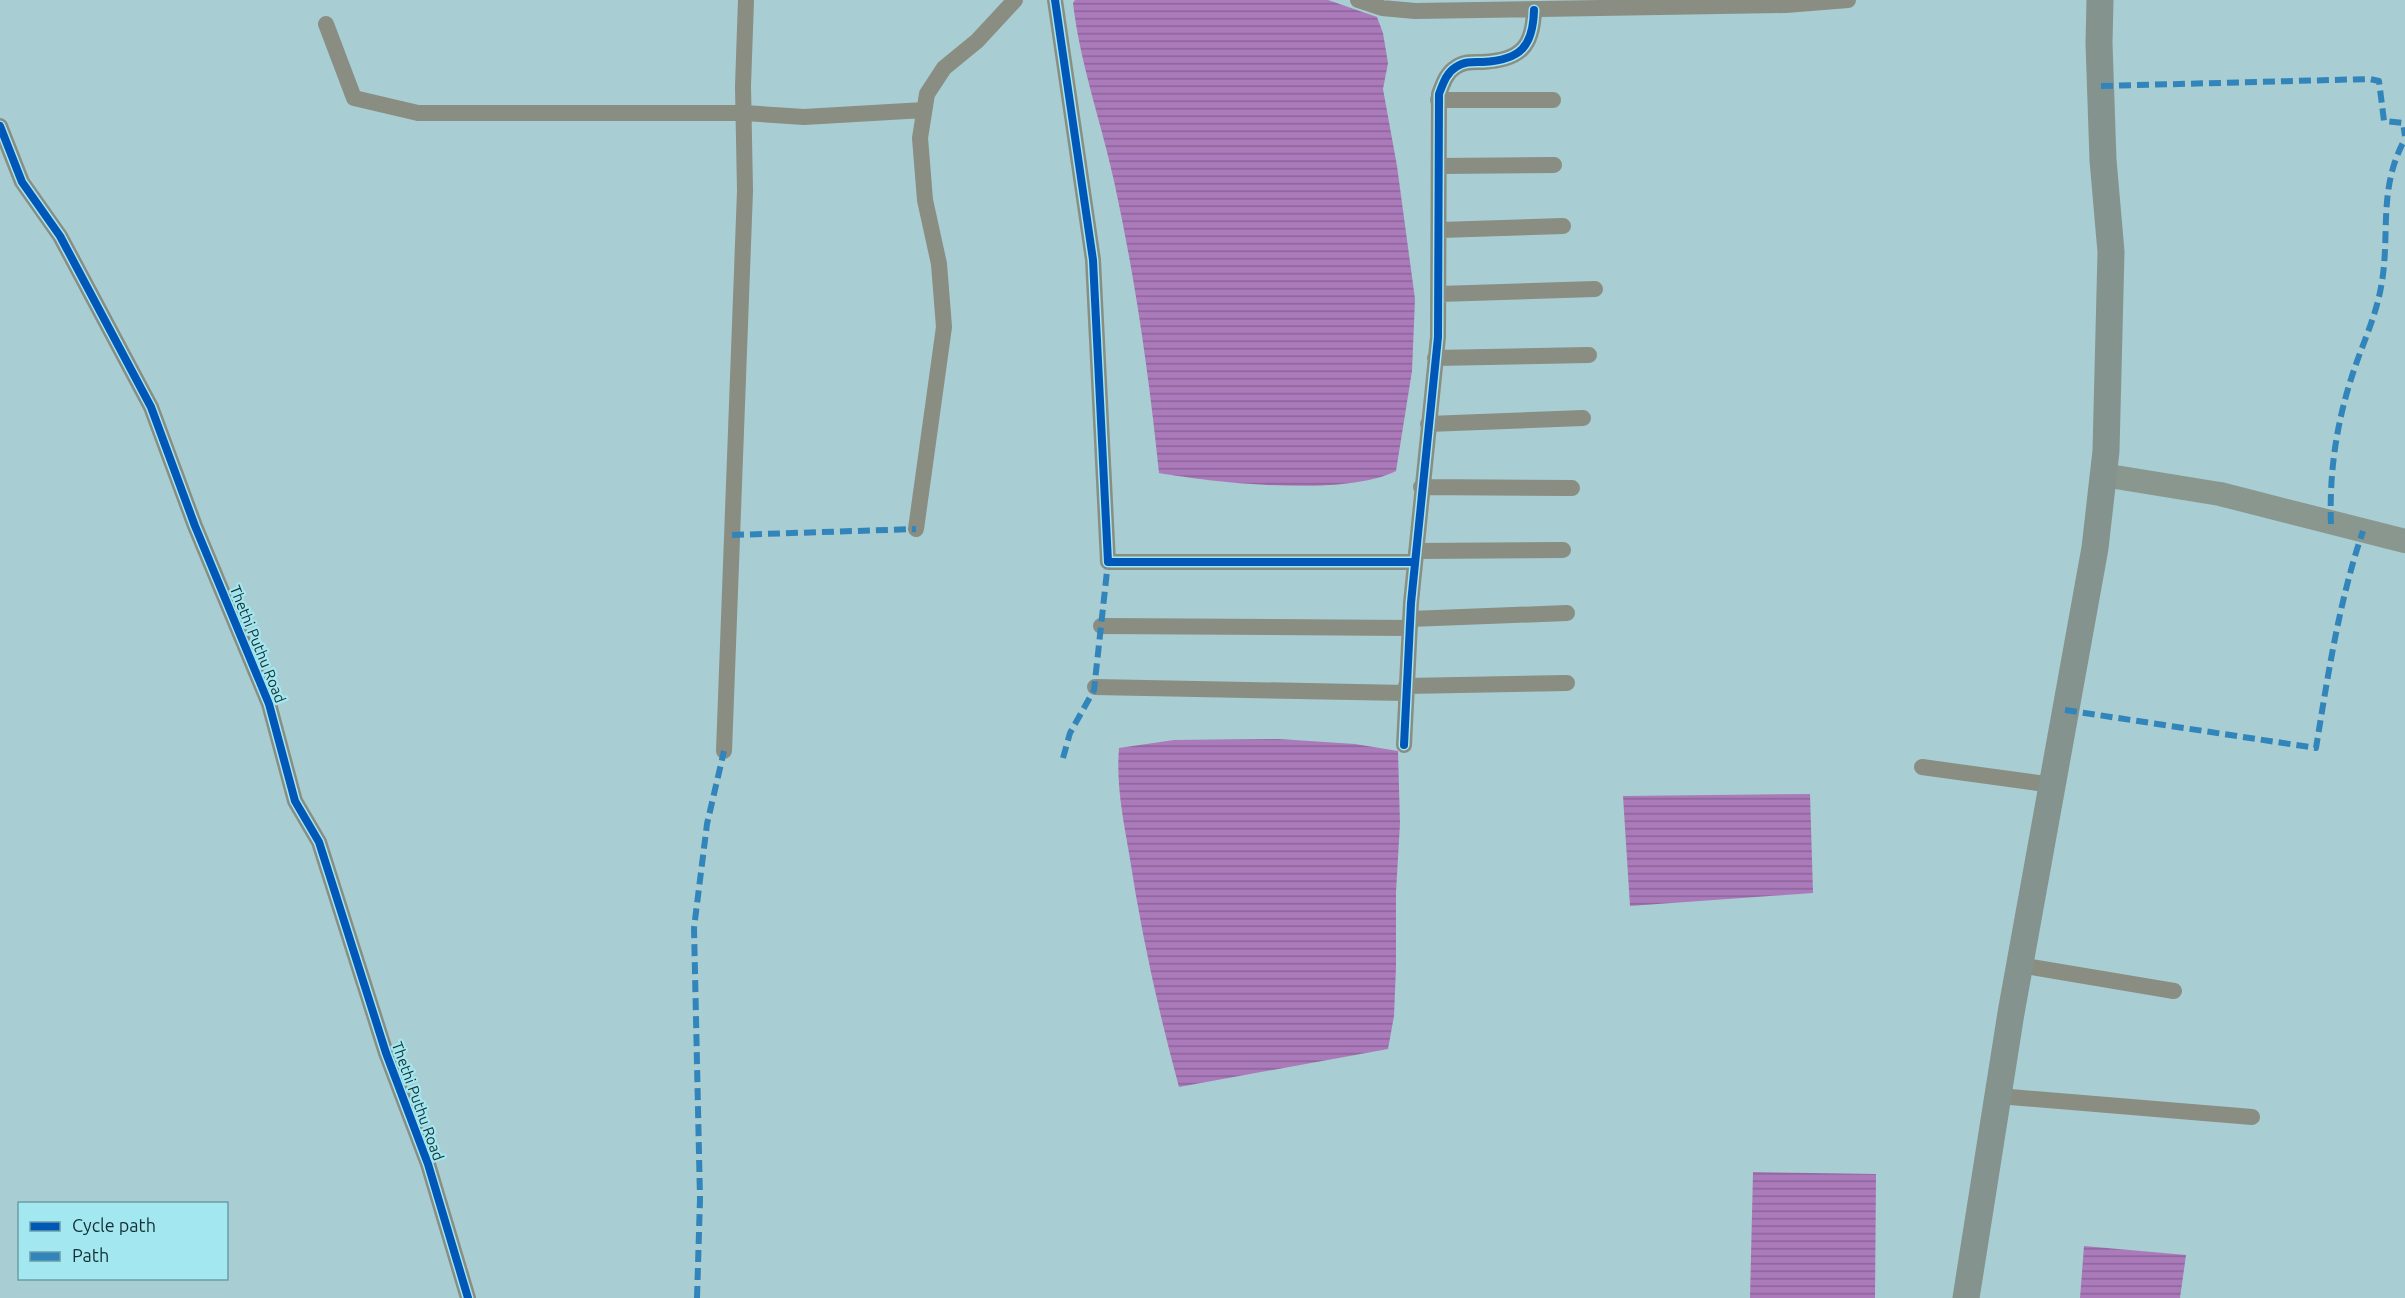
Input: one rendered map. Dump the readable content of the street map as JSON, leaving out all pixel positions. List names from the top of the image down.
{
  "streets": {
    "street": ["Thethi Puthu Road"]
  },
  "legend": ["Cycle path", "Path"]
}
